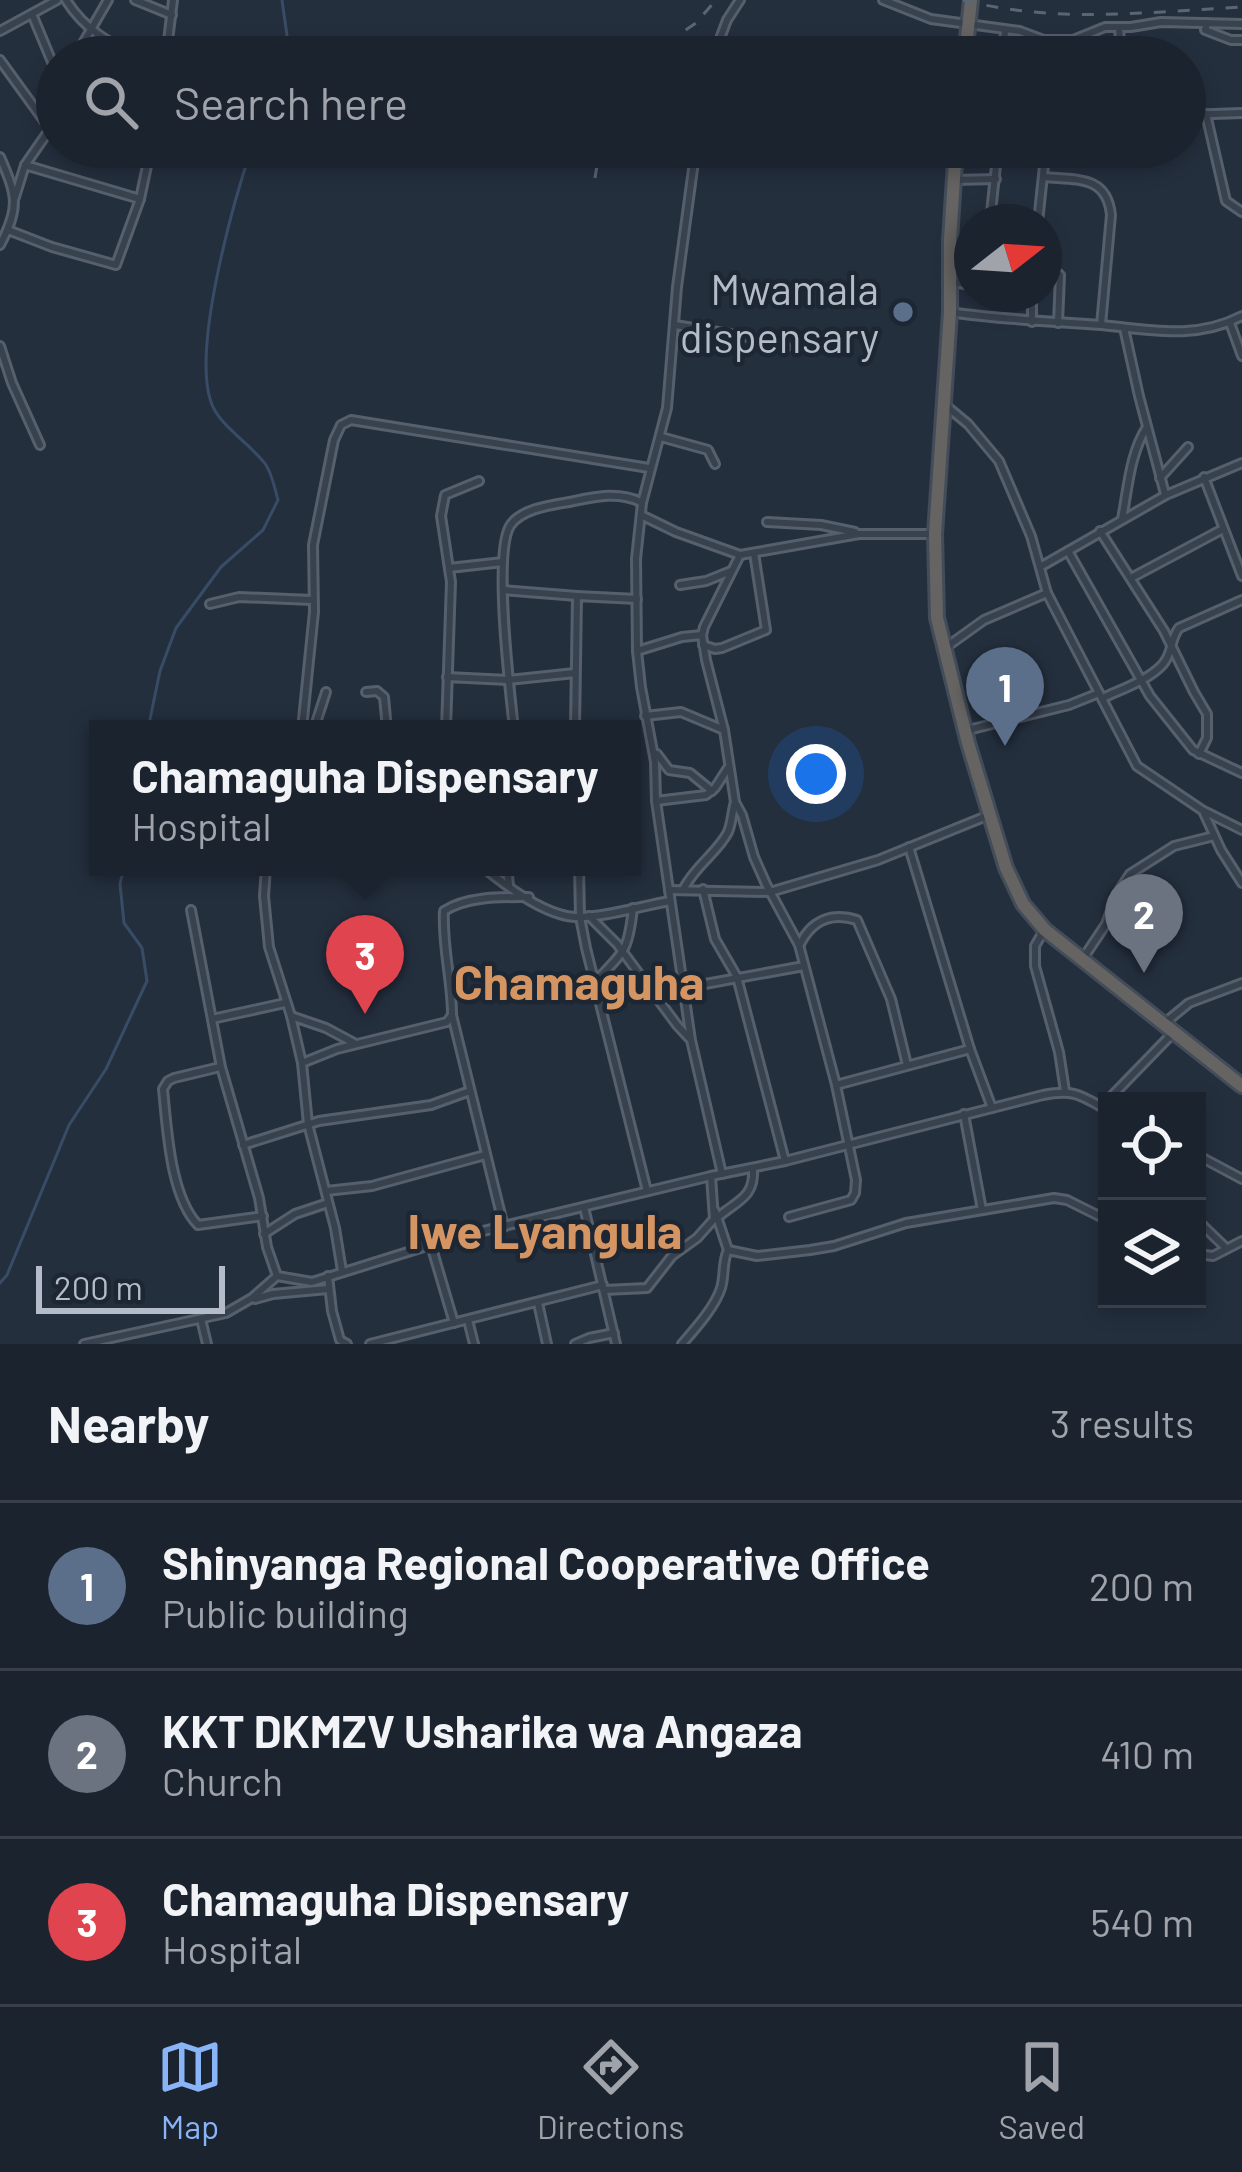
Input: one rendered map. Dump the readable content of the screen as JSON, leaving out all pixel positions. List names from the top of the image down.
{
  "districts": ["Chamaguha", "Iwe Lyangula"],
  "places": ["Mwamala dispensary"],
  "scale_bar": "200 m",
  "north": "right",
  "page": {
    "search": "Search here",
    "pins": ["1", "2", "3"],
    "popup": ["Chamaguha Dispensary", "Hospital"],
    "scale": "200 m",
    "heading": ["Nearby", "3 results"],
    "list": [
      {
        "mark": "1",
        "name": "Shinyanga Regional Cooperative Office",
        "note": "Public building",
        "value": "200 m"
      },
      {
        "mark": "2",
        "name": "KKT DKMZV Usharika wa Angaza",
        "note": "Church",
        "value": "410 m"
      },
      {
        "mark": "3",
        "name": "Chamaguha Dispensary",
        "note": "Hospital",
        "value": "540 m"
      }
    ],
    "nav": ["Map", "Directions", "Saved"]
  }
}
